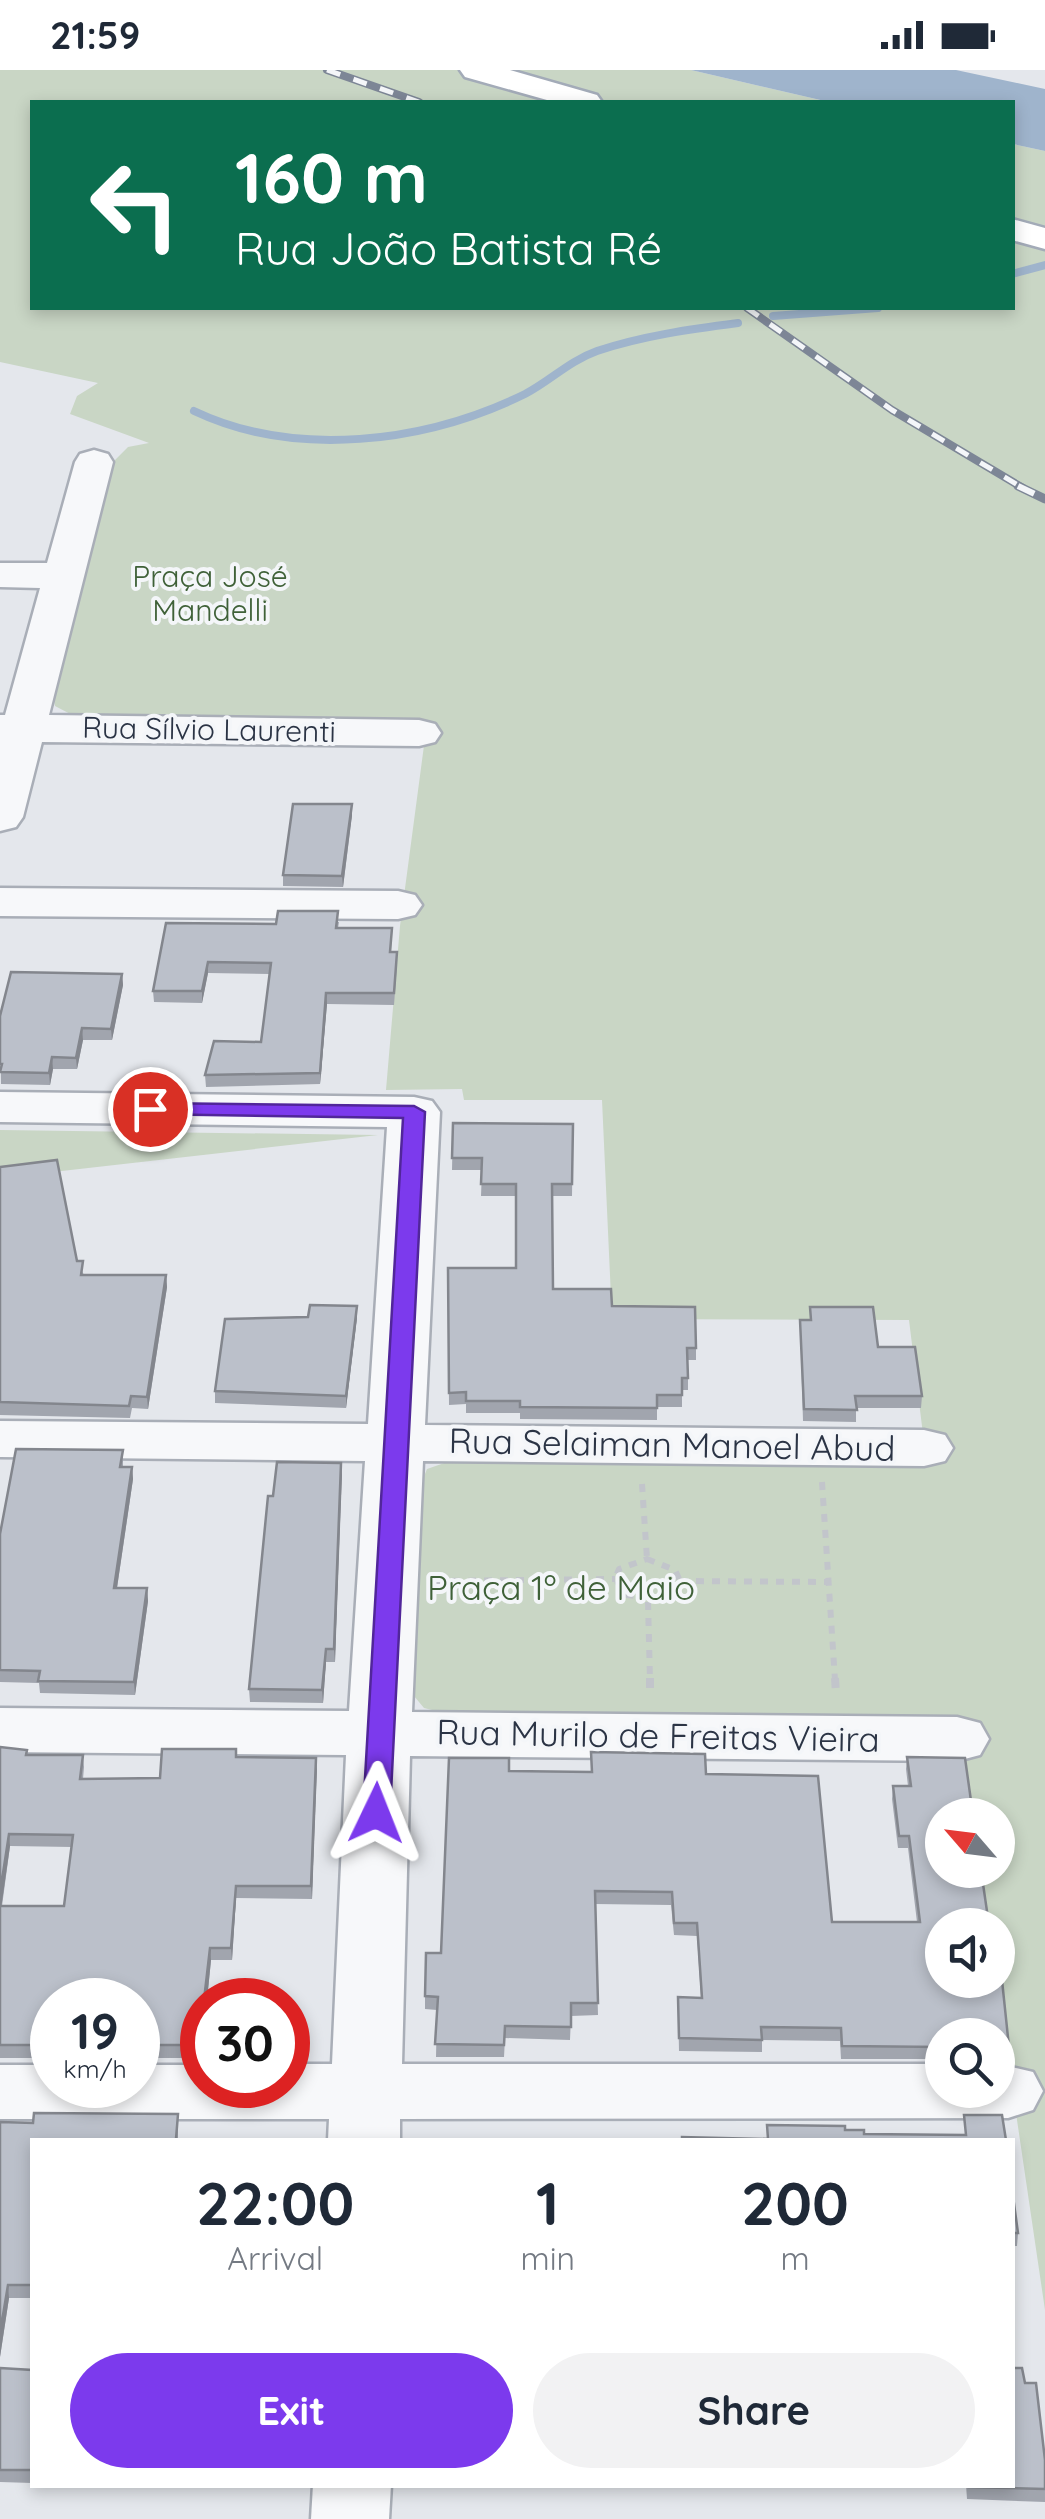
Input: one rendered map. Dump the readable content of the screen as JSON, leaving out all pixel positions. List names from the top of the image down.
{
  "streets": {
    "street": ["Rua Sílvio Laurenti", "Rua Selaiman Manoel Abud", "Rua Murilo de Freitas Vieira"]
  },
  "parks": ["Praça José Mandelli", "Praça 1º de Maio"],
  "north": "top left",
  "page": {
    "status": "21:59",
    "turn": ["160 m", "Rua João Batista Ré"],
    "speed": "19 km/h",
    "limit": "30",
    "eta": [
      "22:00",
      "Arrival",
      "1",
      "min",
      "200",
      "m"
    ],
    "buttons": ["Exit", "Share"]
  }
}
